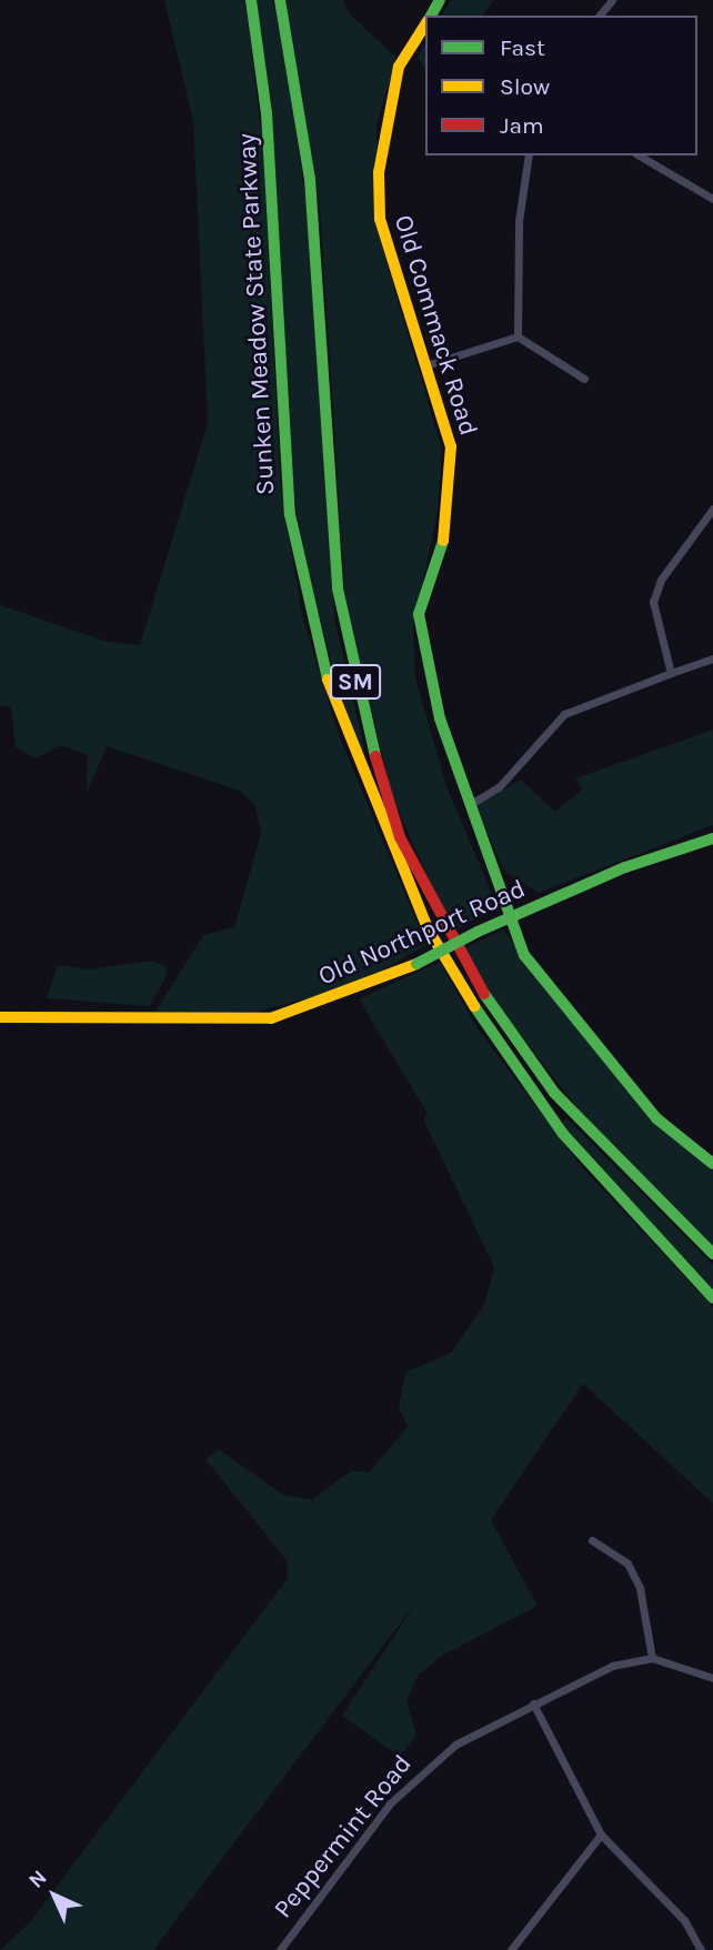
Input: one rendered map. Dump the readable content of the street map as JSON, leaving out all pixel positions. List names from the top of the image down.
{
  "streets": {
    "main road": [
      "Sunken Meadow State Parkway",
      "Old Commack Road",
      "SM",
      "Old Northport Road"
    ],
    "street": ["Peppermint Road"]
  },
  "crossings": [
    ["Old Commack Road", "Old Northport Road"]
  ],
  "legend": ["Fast", "Slow", "Jam"],
  "north": "top left"
}
